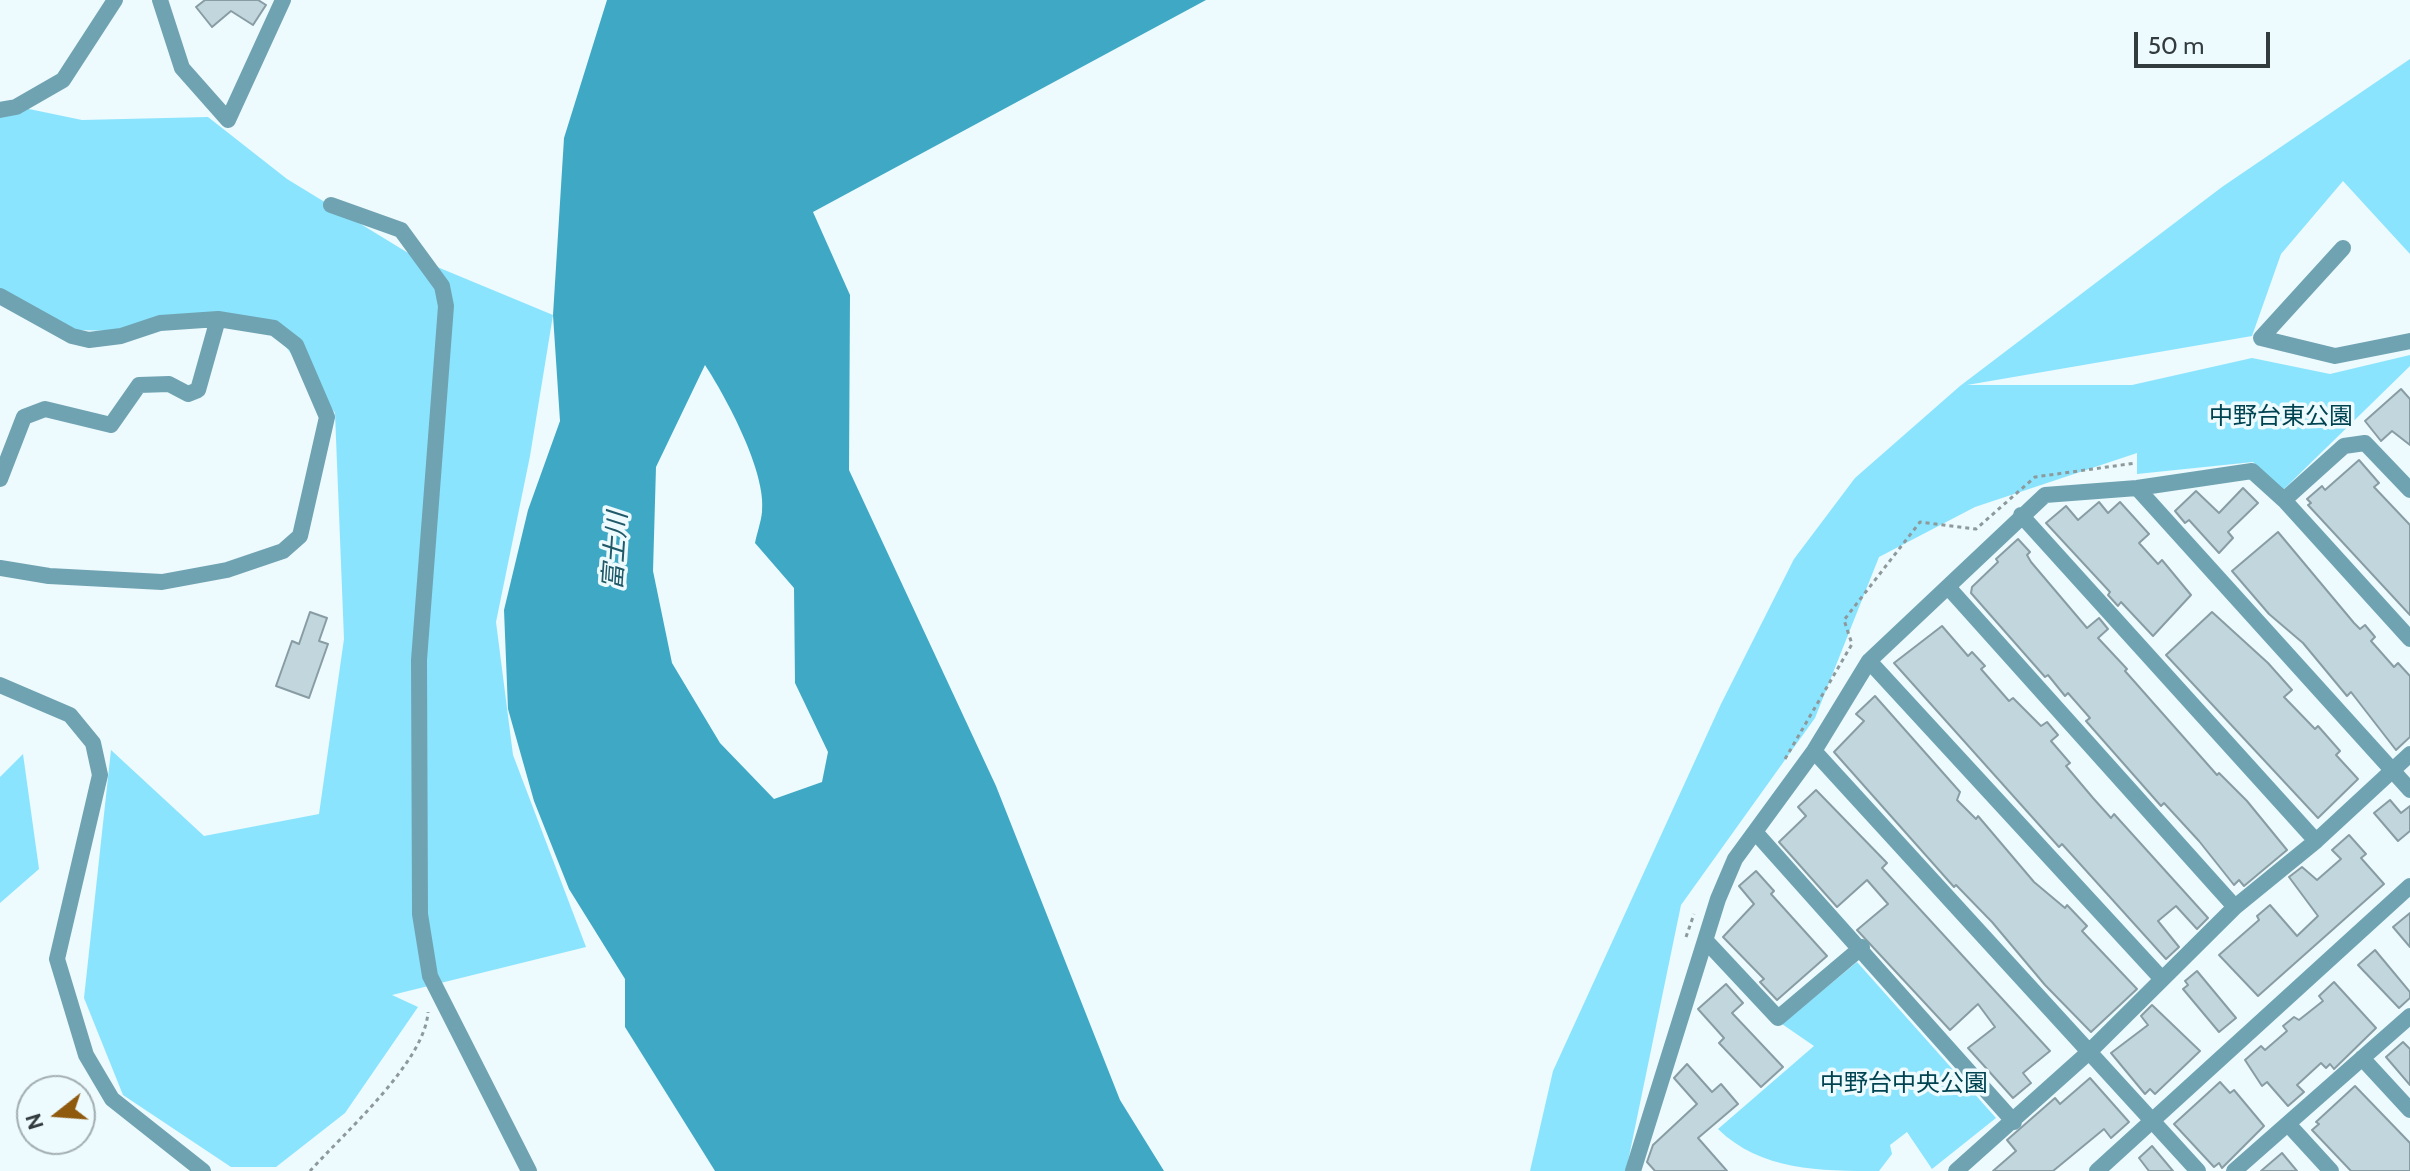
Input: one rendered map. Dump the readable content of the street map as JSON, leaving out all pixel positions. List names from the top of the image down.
{
  "water": ["富士川"],
  "parks": ["中野台東公園", "中野台中央公園"],
  "scale_bar": "50 m",
  "north": "left"
}
